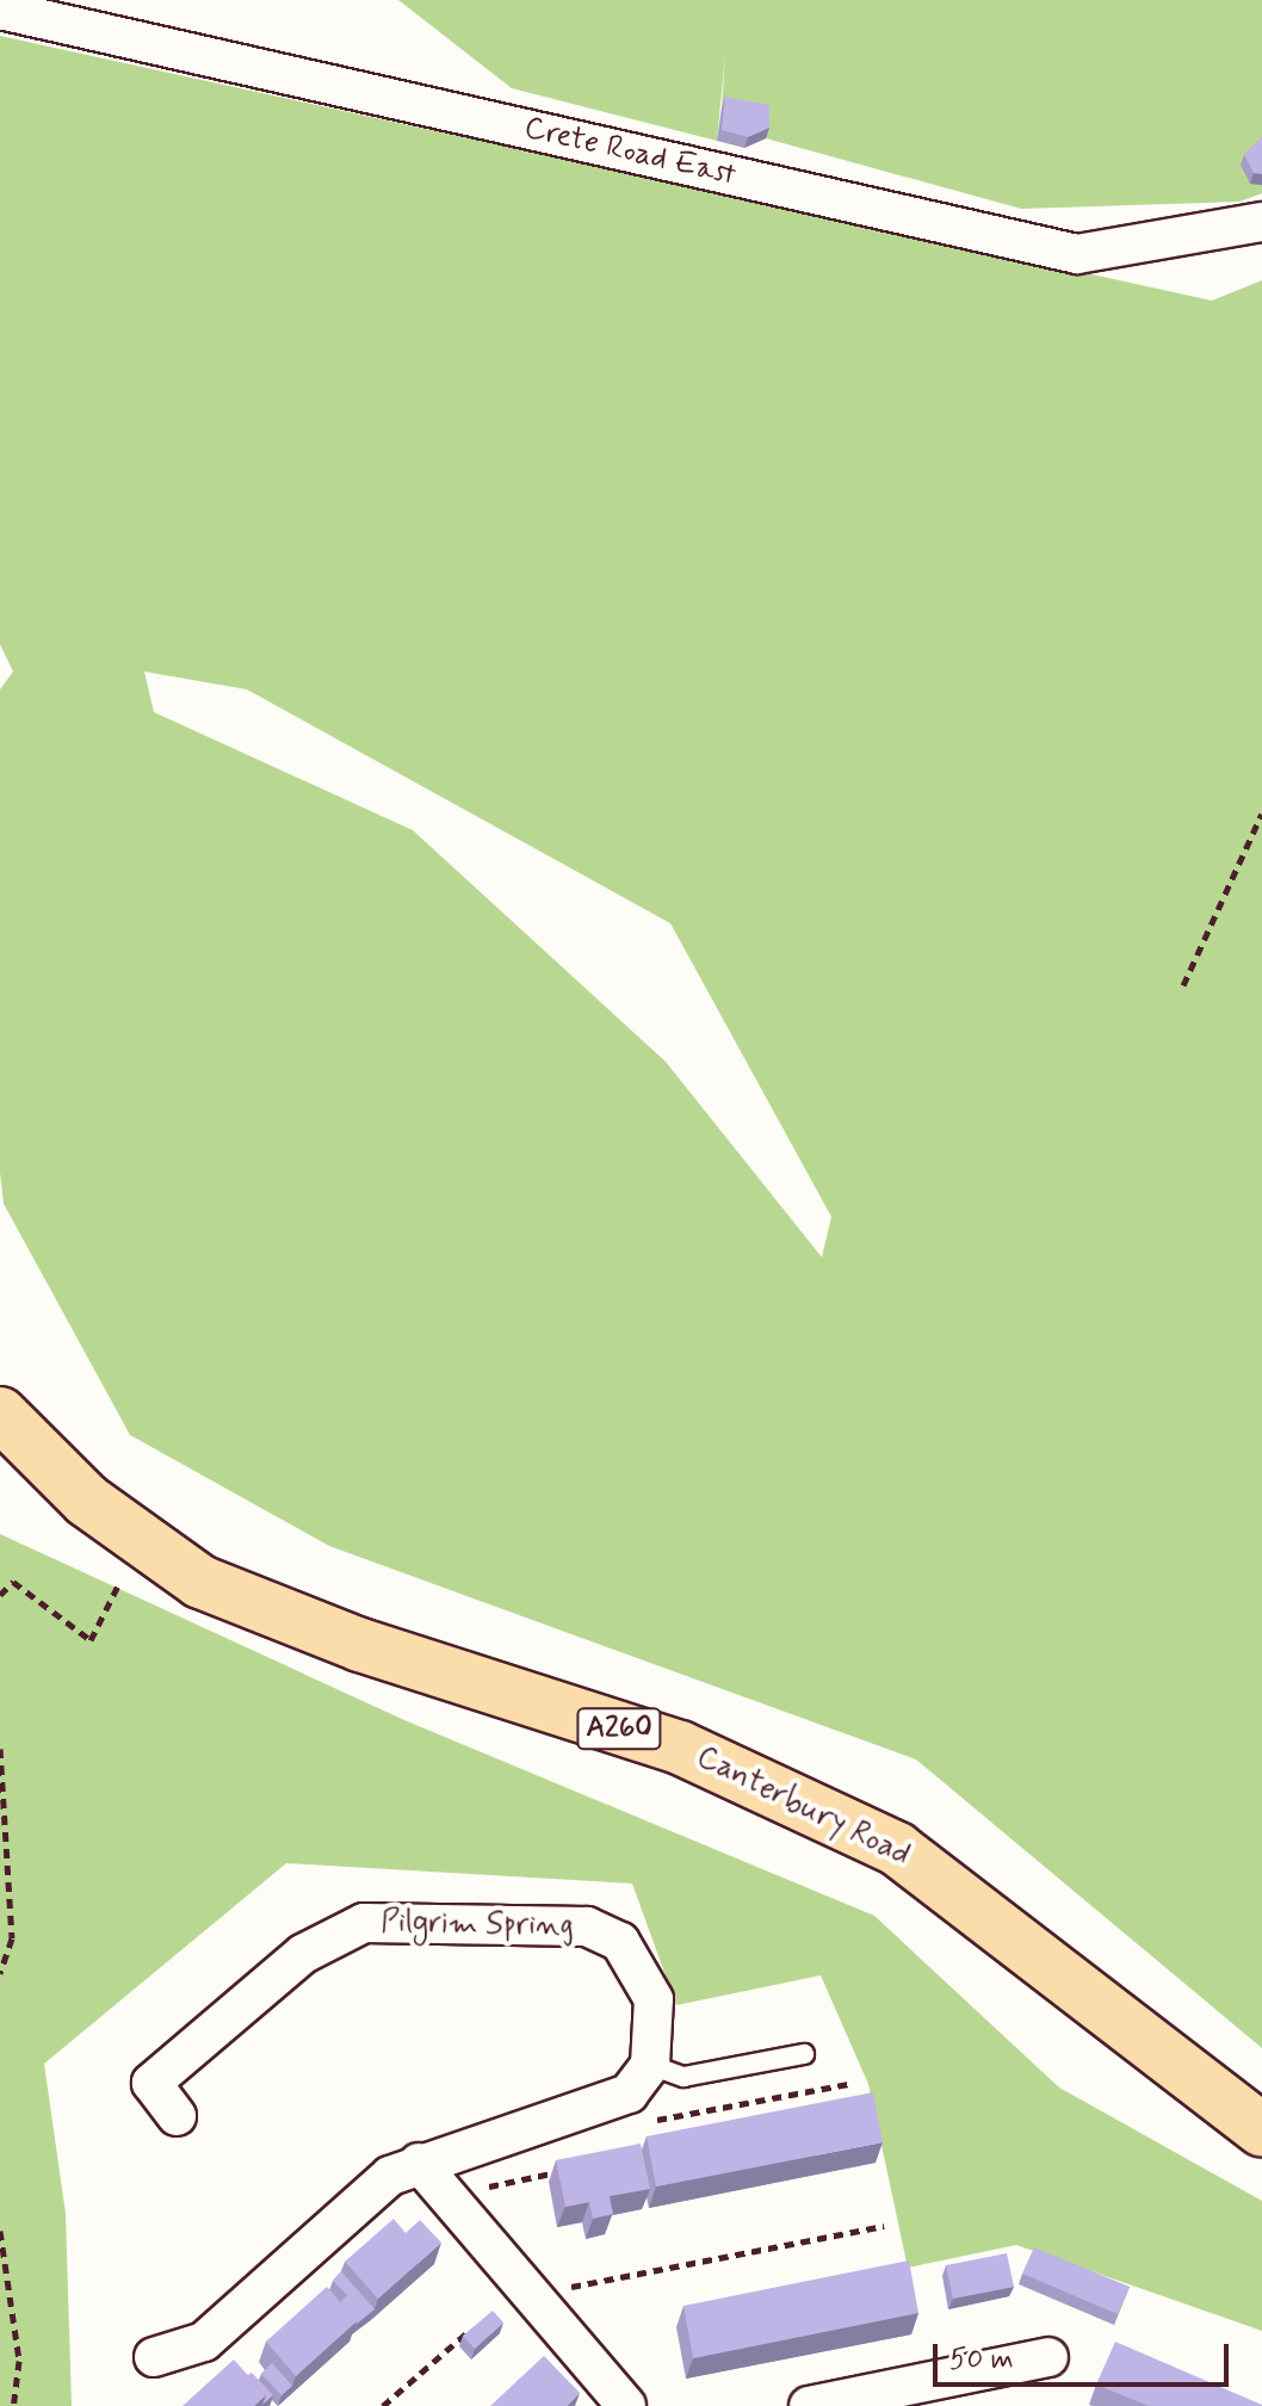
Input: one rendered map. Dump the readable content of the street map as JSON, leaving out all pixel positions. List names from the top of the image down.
{
  "streets": {
    "main road": ["A260", "Canterbury Road"],
    "street": ["Crete Road East", "Pilgrim Spring"]
  },
  "scale_bar": "50 m"
}
